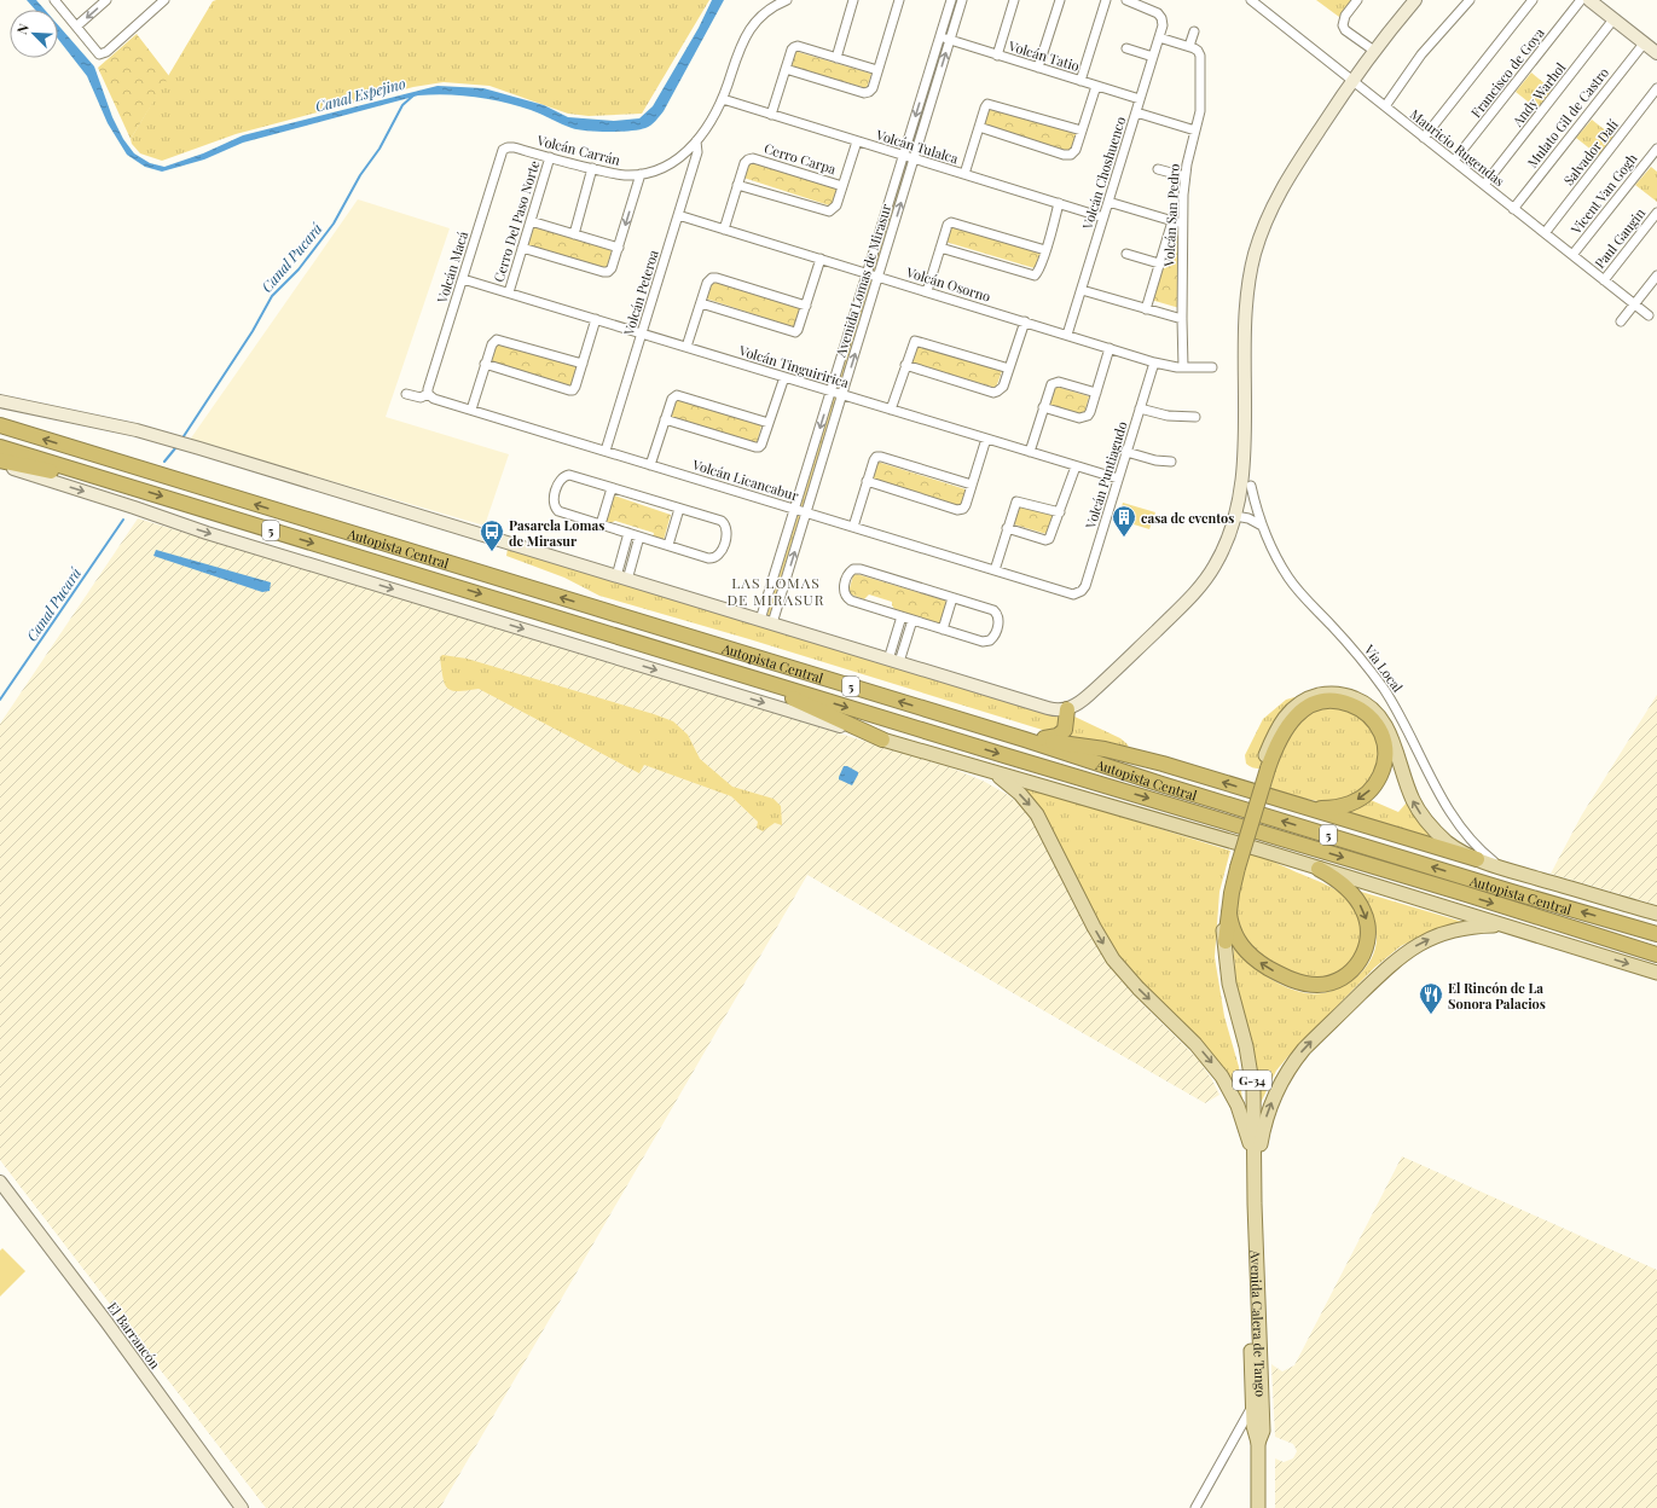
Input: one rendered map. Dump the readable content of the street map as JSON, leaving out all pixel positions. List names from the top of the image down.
{
  "streets": {
    "highway": ["5", "Autopista Central"],
    "main road": ["G-34", "Avenida Calera de Tango"],
    "street": [
      "Volcán Tatio",
      "Francisco de Goya",
      "Andy Warhol",
      "Mulato Gil de Castro",
      "Volcán Tulalca",
      "Mauricio Rugendas",
      "Volcán Carrán",
      "Salvador Dalí",
      "Cerro Carpa",
      "Volcán Choshuenco",
      "Vicent Van Gogh",
      "Volcán San Pedro",
      "Cerro Del Paso Norte",
      "Paul Gaugin",
      "Volcán Macá",
      "Avenida Lomas de Mirasur",
      "Volcán Osorno",
      "Volcán Peteroa",
      "Volcán Tinguiririca",
      "Volcán Puntiagudo",
      "Volcán Licancabur",
      "Vía Local",
      "El Barrancón"
    ]
  },
  "crossings": [
    ["Volcán Tatio", "Volcán Choshuenco"],
    ["Volcán Tatio", "Avenida Lomas de Mirasur"],
    ["Francisco de Goya", "Mauricio Rugendas"],
    ["Andy Warhol", "Mauricio Rugendas"],
    ["Mulato Gil de Castro", "Mauricio Rugendas"],
    ["Volcán Tulalca", "Volcán Carrán"],
    ["Volcán Tulalca", "Cerro Carpa"],
    ["Volcán Tulalca", "Volcán Choshuenco"],
    ["Volcán Tulalca", "Avenida Lomas de Mirasur"],
    ["Mauricio Rugendas", "Salvador Dalí"],
    ["Mauricio Rugendas", "Vicent Van Gogh"],
    ["Mauricio Rugendas", "Paul Gaugin"],
    ["Volcán Carrán", "Cerro Del Paso Norte"],
    ["Volcán Carrán", "Volcán Macá"],
    ["Volcán Carrán", "Volcán Peteroa"],
    ["Cerro Carpa", "Volcán Osorno"],
    ["Volcán Choshuenco", "Volcán Osorno"],
    ["Volcán San Pedro", "Volcán Osorno"],
    ["Cerro Del Paso Norte", "Volcán Tinguiririca"],
    ["Volcán Macá", "Volcán Tinguiririca"],
    ["Volcán Macá", "Volcán Licancabur"],
    ["Avenida Lomas de Mirasur", "Volcán Osorno"],
    ["Avenida Lomas de Mirasur", "Volcán Tinguiririca"],
    ["Avenida Lomas de Mirasur", "Volcán Licancabur"],
    ["Volcán Osorno", "Volcán Peteroa"],
    ["Volcán Osorno", "Volcán Puntiagudo"],
    ["Volcán Peteroa", "Volcán Tinguiririca"],
    ["Volcán Peteroa", "Volcán Licancabur"],
    ["Volcán Tinguiririca", "Volcán Puntiagudo"],
    ["Volcán Puntiagudo", "Volcán Licancabur"]
  ],
  "districts": ["LAS LOMAS DE MIRASUR"],
  "water": ["Canal Espejino", "Canal Pucará"],
  "places": {
    "building": ["casa de eventos"],
    "bus stop": ["Pasarela Lomas de Mirasur"],
    "restaurant": ["El Rincón de La Sonora Palacios"]
  },
  "north": "top left"
}
